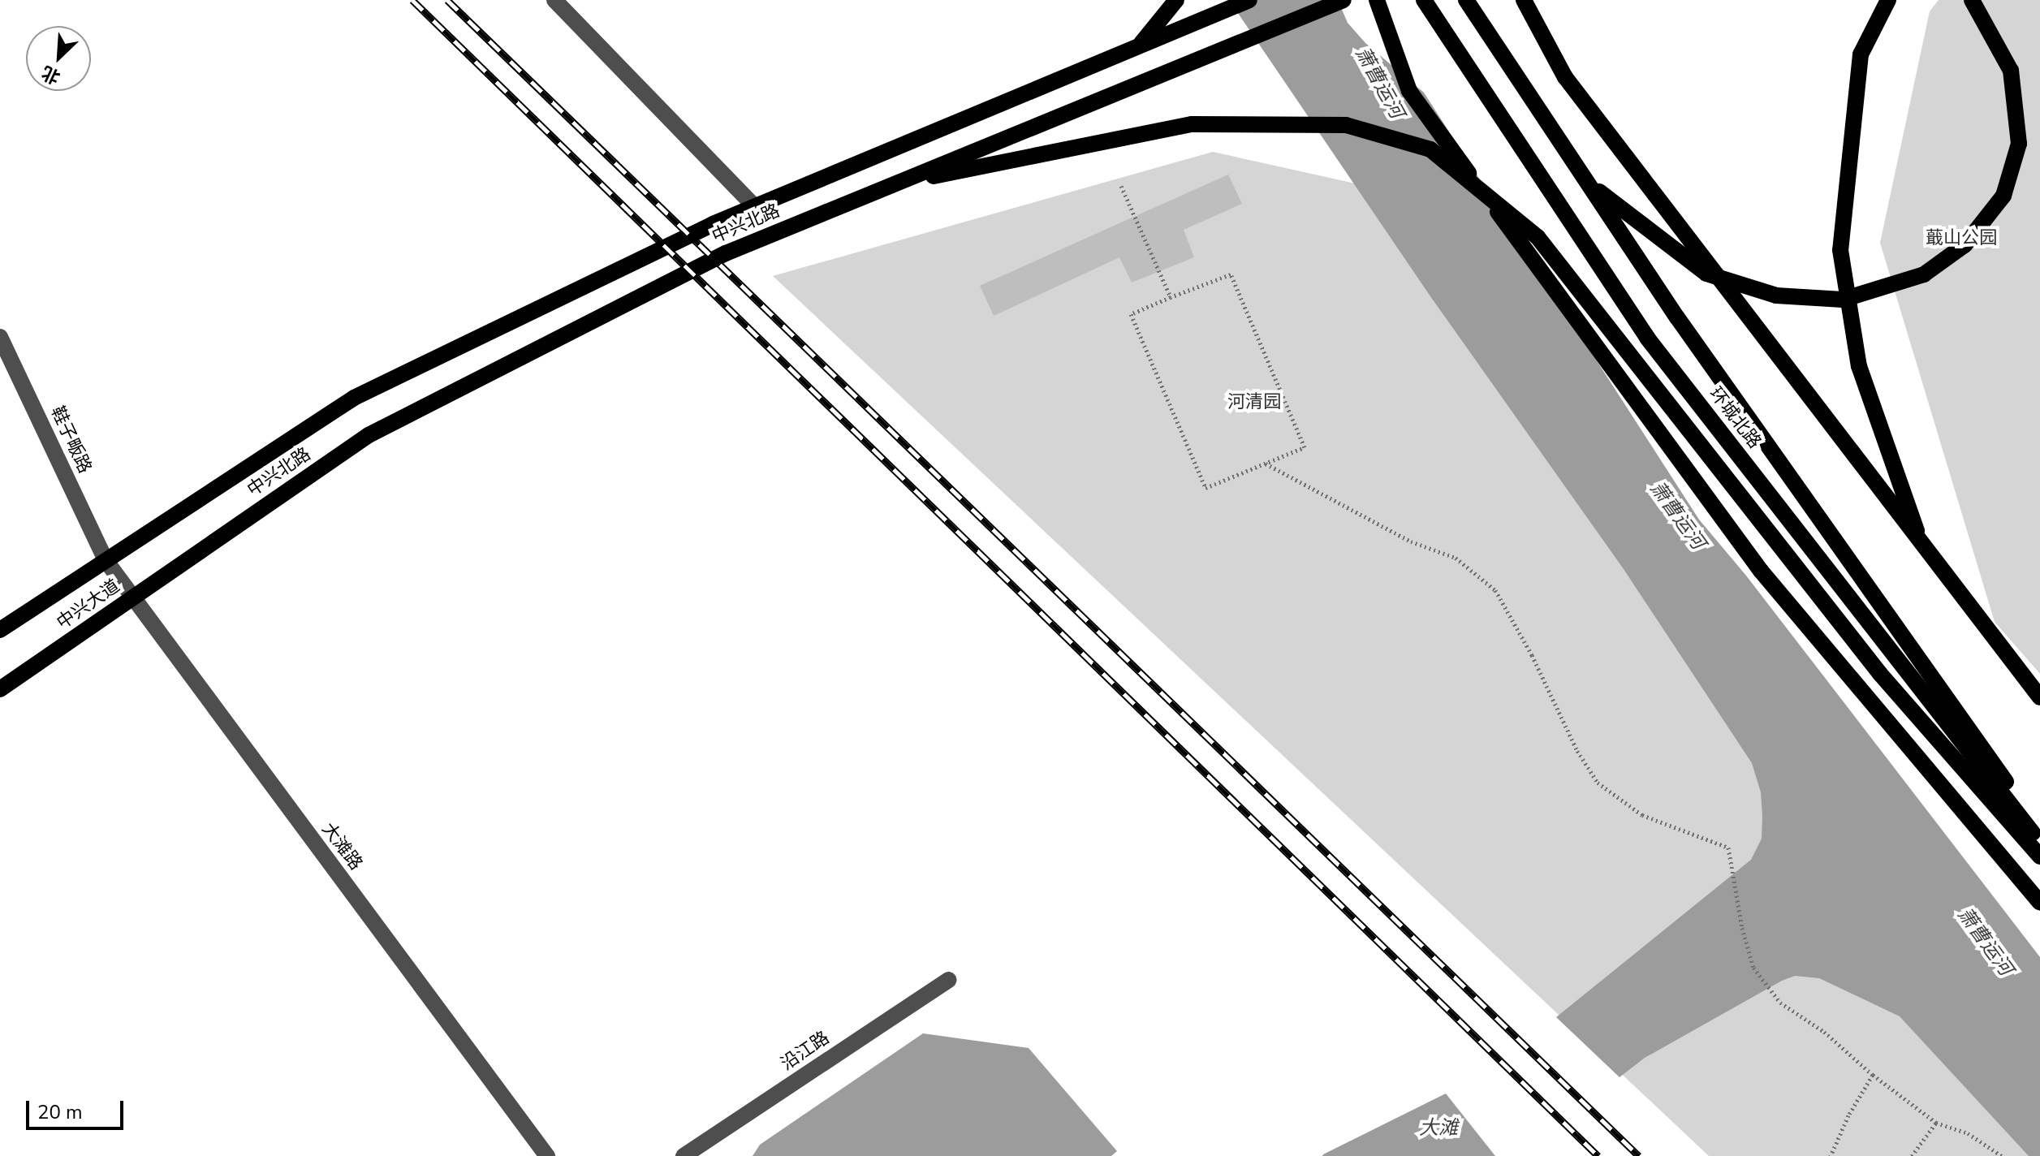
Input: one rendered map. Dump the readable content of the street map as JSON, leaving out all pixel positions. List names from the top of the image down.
{
  "streets": {
    "main road": ["中兴北路", "环城北路", "中兴大道"],
    "street": ["鞋子畈路", "大滩路", "沿江路"]
  },
  "crossings": [
    ["中兴北路", "中兴大道"],
    ["鞋子畈路", "中兴大道"],
    ["鞋子畈路", "大滩路"],
    ["中兴大道", "大滩路"]
  ],
  "water": ["萧曹运河", "大滩"],
  "parks": ["蕺山公园", "河清园"],
  "scale_bar": "20 m",
  "north": "bottom left"
}
